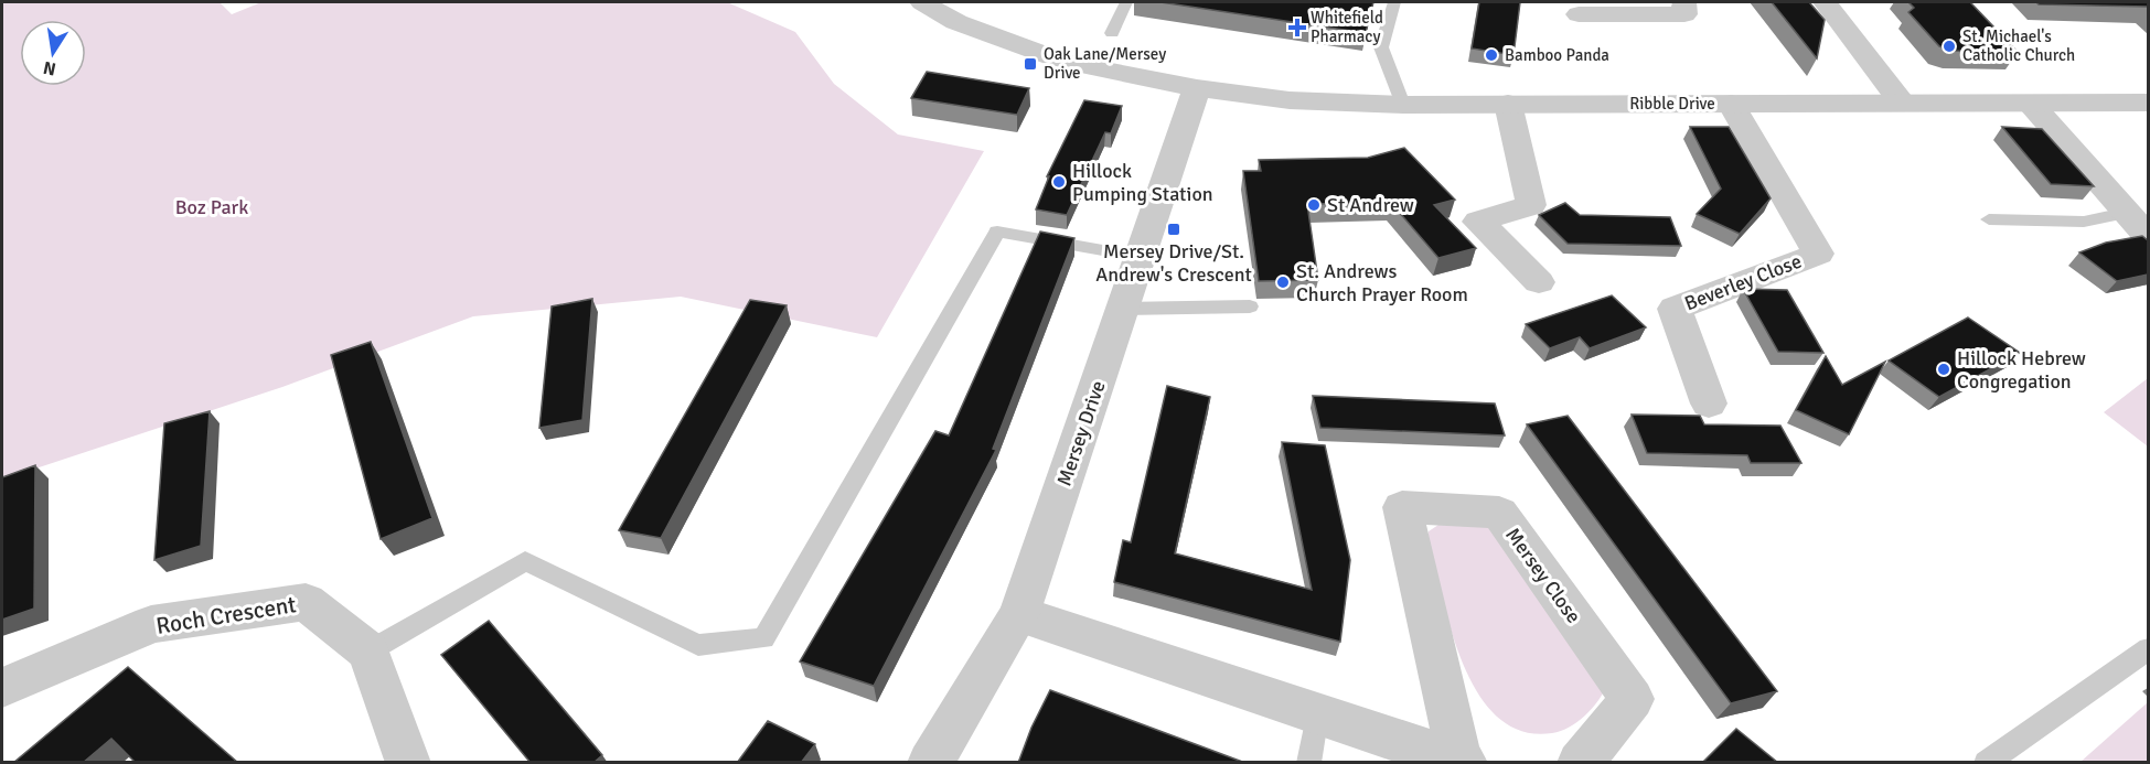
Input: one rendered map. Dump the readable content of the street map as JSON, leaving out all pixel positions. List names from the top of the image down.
{
  "streets": {
    "street": [
      "Ribble Drive",
      "Beverley Close",
      "Mersey Drive",
      "Mersey Close",
      "Roch Crescent"
    ]
  },
  "crossings": [
    ["Ribble Drive", "Beverley Close"],
    ["Ribble Drive", "Mersey Drive"],
    ["Mersey Drive", "Mersey Close"]
  ],
  "parks": ["Boz Park"],
  "places": {
    "health": ["Whitefield Pharmacy"],
    "other": [
      "St. Michael's Catholic Church",
      "Bamboo Panda",
      "Hillock Pumping Station",
      "St Andrew",
      "St. Andrews Church Prayer Room",
      "Hillock Hebrew Congregation"
    ],
    "transit": ["Oak Lane/Mersey Drive", "Mersey Drive/St. Andrew's Crescent"]
  },
  "north": "bottom"
}
